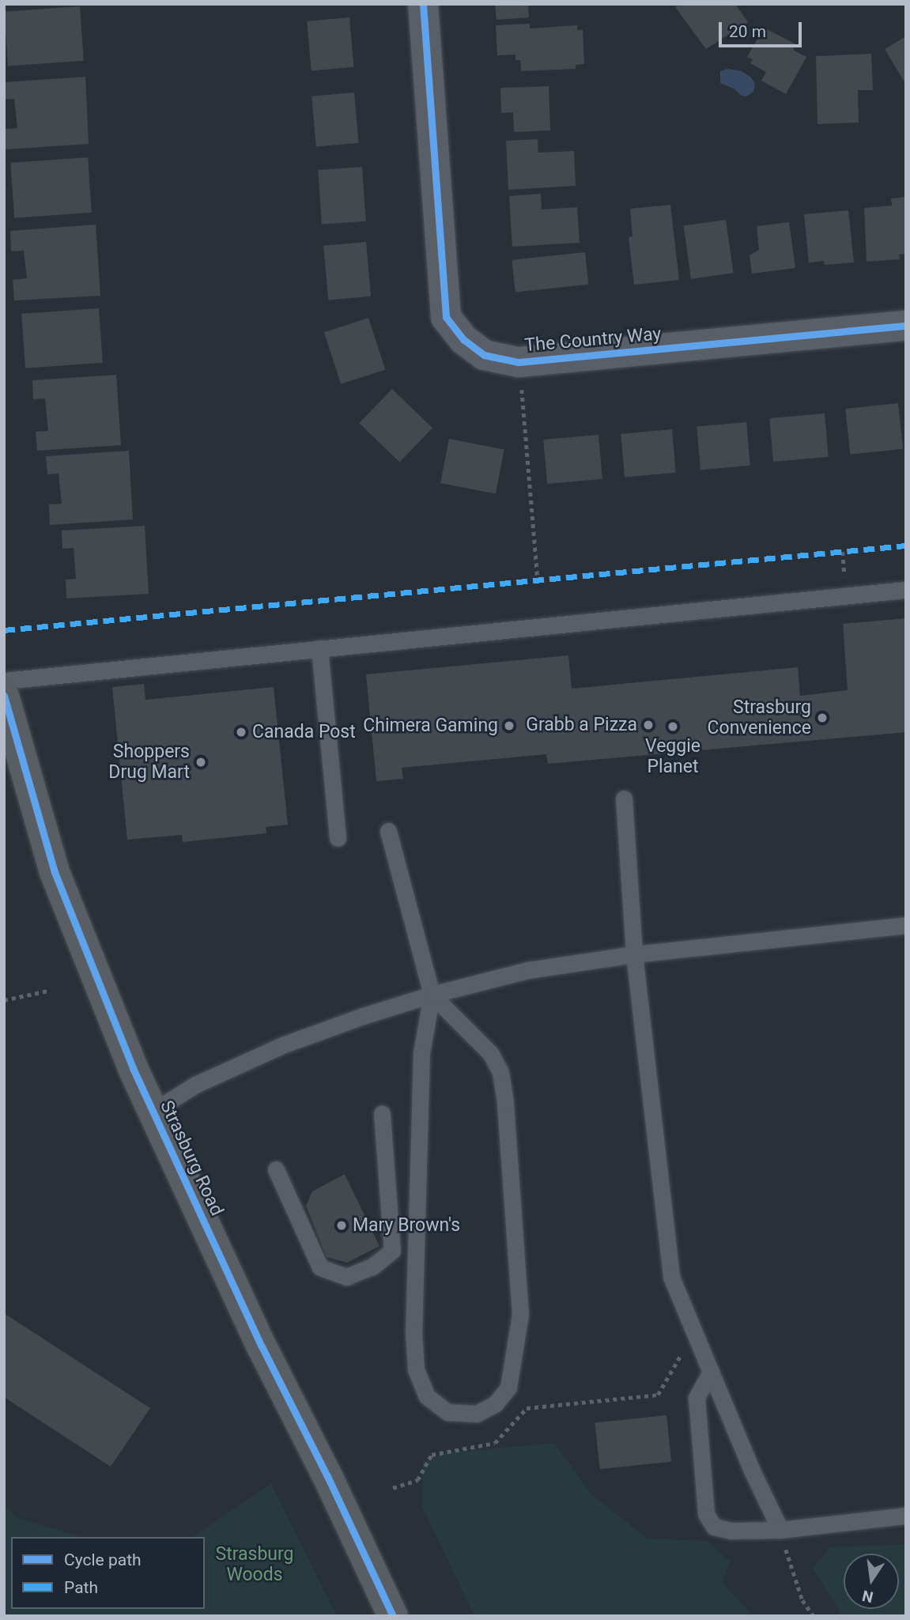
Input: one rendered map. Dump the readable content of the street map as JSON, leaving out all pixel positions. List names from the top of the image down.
{
  "streets": {
    "street": ["The Country Way", "Strasburg Road"]
  },
  "parks": ["Strasburg Woods"],
  "places": [
    "Strasburg Convenience",
    "Grabb a Pizza",
    "Chimera Gaming",
    "Veggie Planet",
    "Canada Post",
    "Shoppers Drug Mart",
    "Mary Brown's"
  ],
  "legend": ["Cycle path", "Path"],
  "scale_bar": "20 m",
  "north": "bottom"
}
